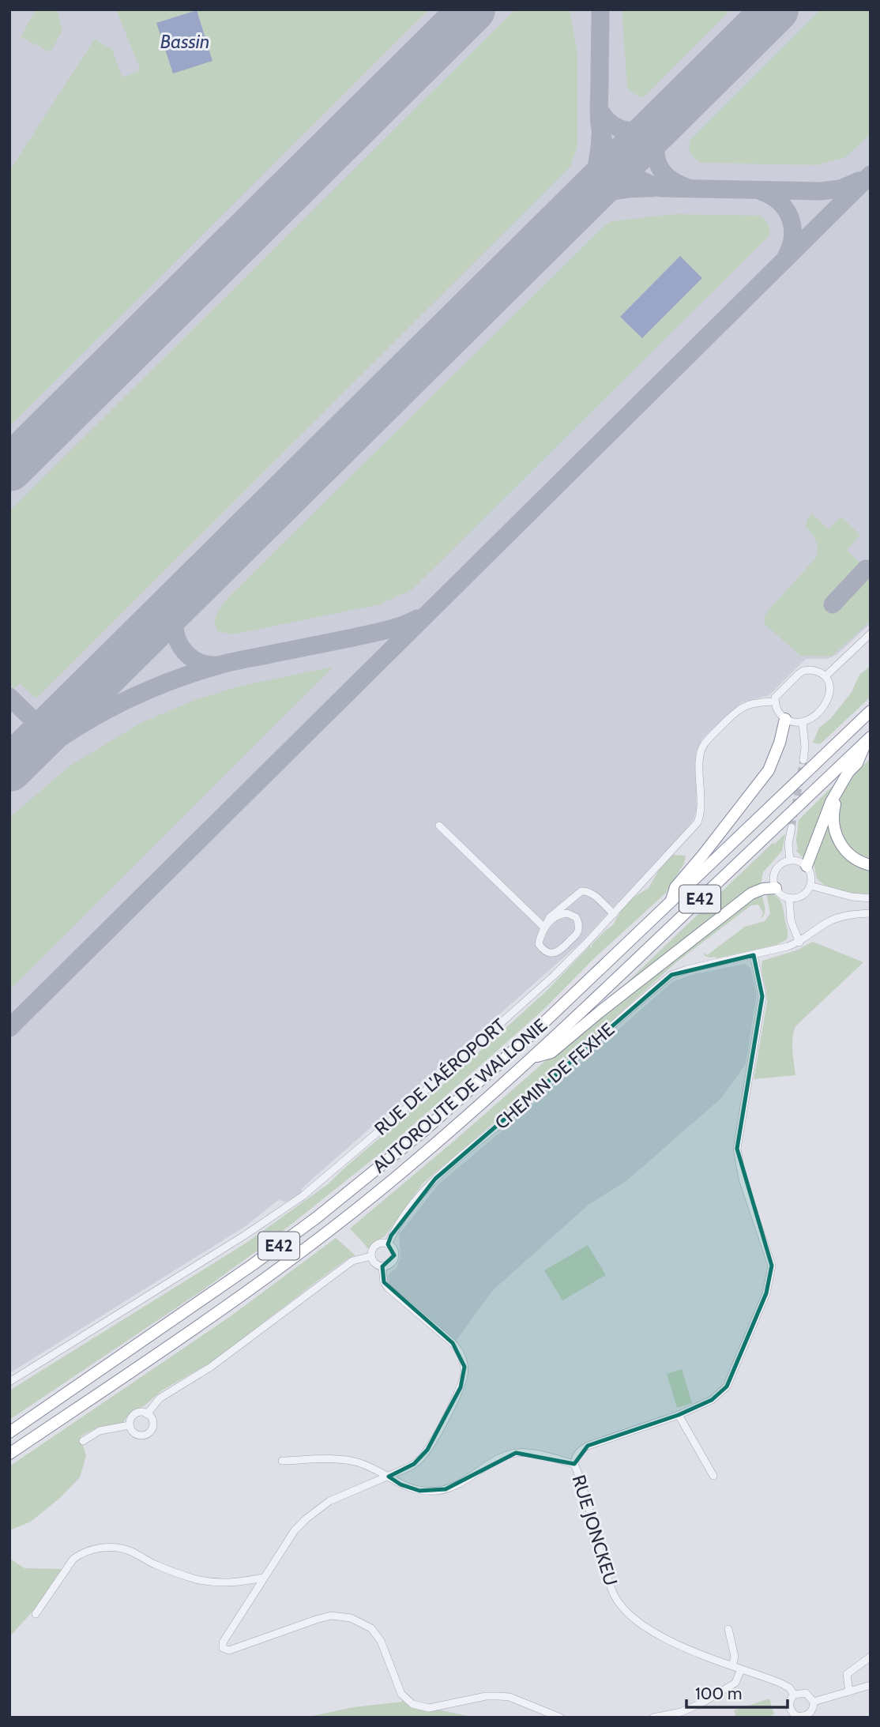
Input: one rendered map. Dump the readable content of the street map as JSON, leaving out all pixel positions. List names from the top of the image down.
{
  "streets": {
    "highway": ["E42", "AUTOROUTE DE WALLONIE"],
    "street": ["CHEMIN DE FEXHE", "RUE DE L'AÉROPORT", "RUE JONCKEU"]
  },
  "water": ["Bassin"],
  "scale_bar": "100 m"
}
